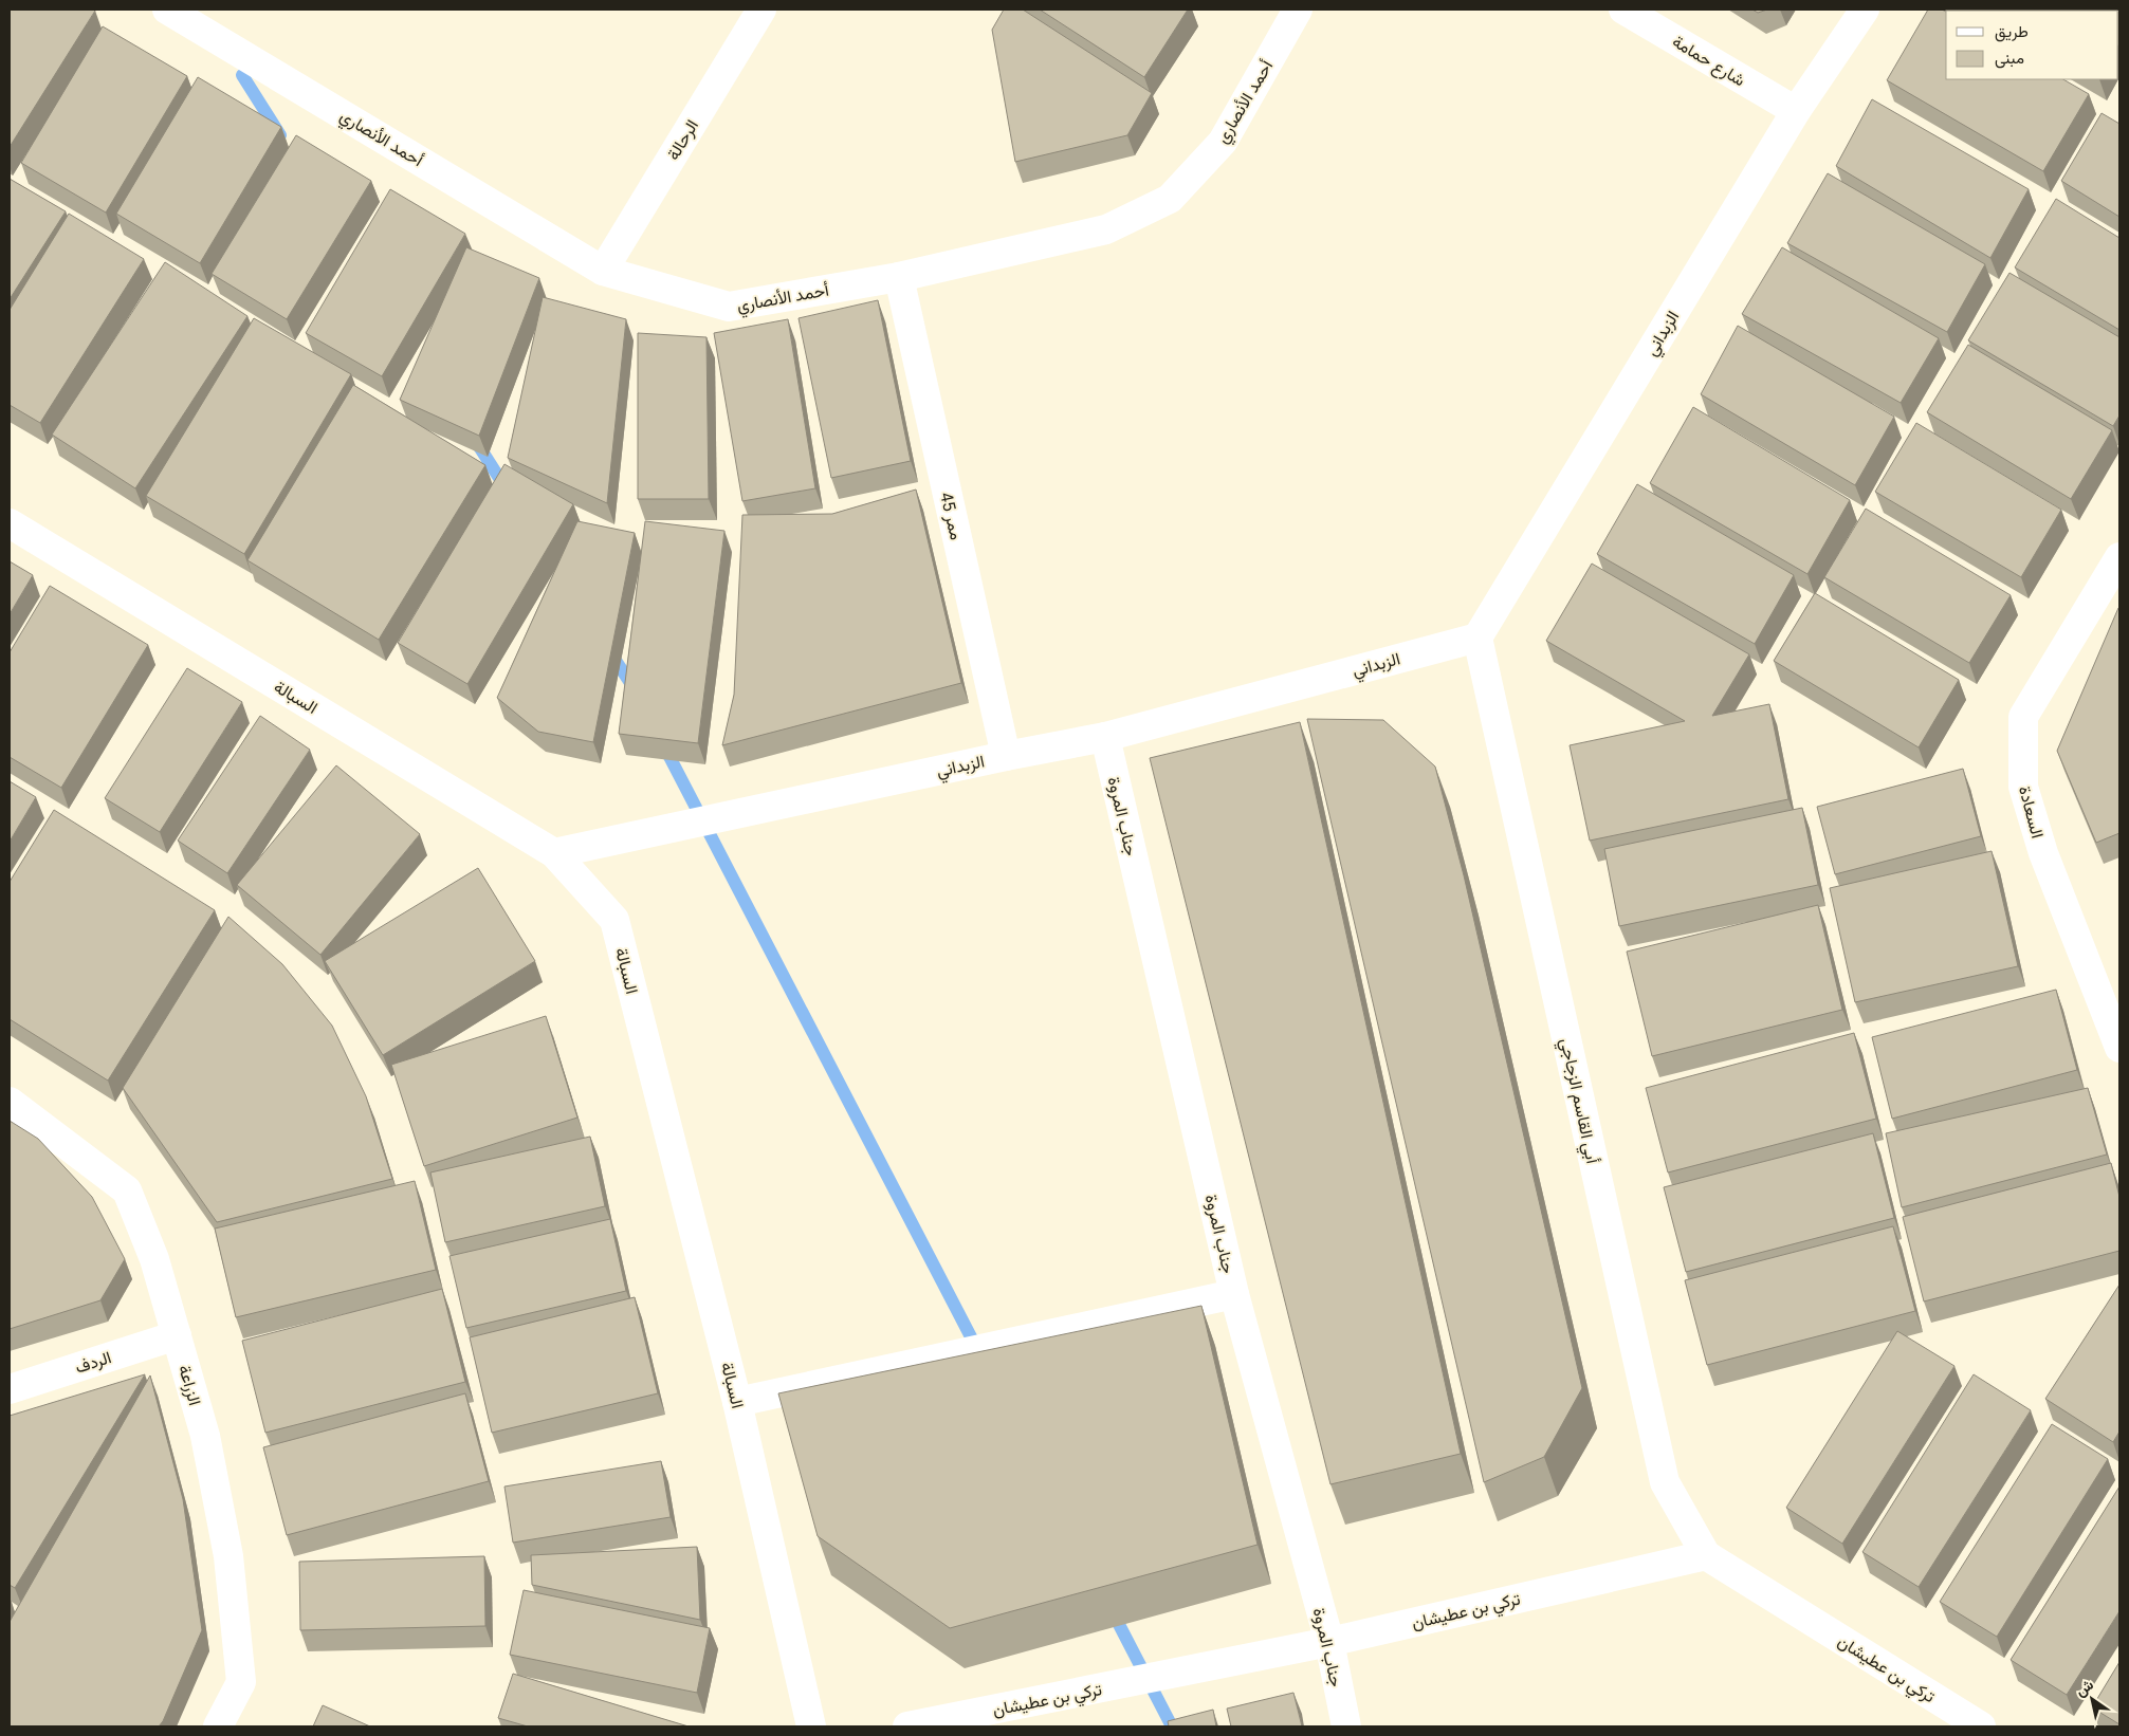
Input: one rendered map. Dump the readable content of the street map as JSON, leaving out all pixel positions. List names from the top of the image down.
{
  "streets": {
    "street": [
      "شارع حمامة",
      "أحمد الأنصاري",
      "الرحالة",
      "الزبداني",
      "ممر 45",
      "السبالة",
      "السعادة",
      "جناب المروة",
      "أبي القاسم الزجاجي",
      "الردف",
      "الزراعة",
      "تركي بن عطيشان"
    ]
  },
  "crossings": [
    ["شارع حمامة", "الزبداني"],
    ["أحمد الأنصاري", "الرحالة"],
    ["أحمد الأنصاري", "ممر 45"],
    ["الزبداني", "ممر 45"],
    ["الزبداني", "السبالة"],
    ["الزبداني", "جناب المروة"],
    ["الزبداني", "أبي القاسم الزجاجي"],
    ["جناب المروة", "تركي بن عطيشان"],
    ["أبي القاسم الزجاجي", "تركي بن عطيشان"],
    ["الردف", "الزراعة"]
  ],
  "legend": ["طريق", "مبنى"],
  "north": "top left"
}
